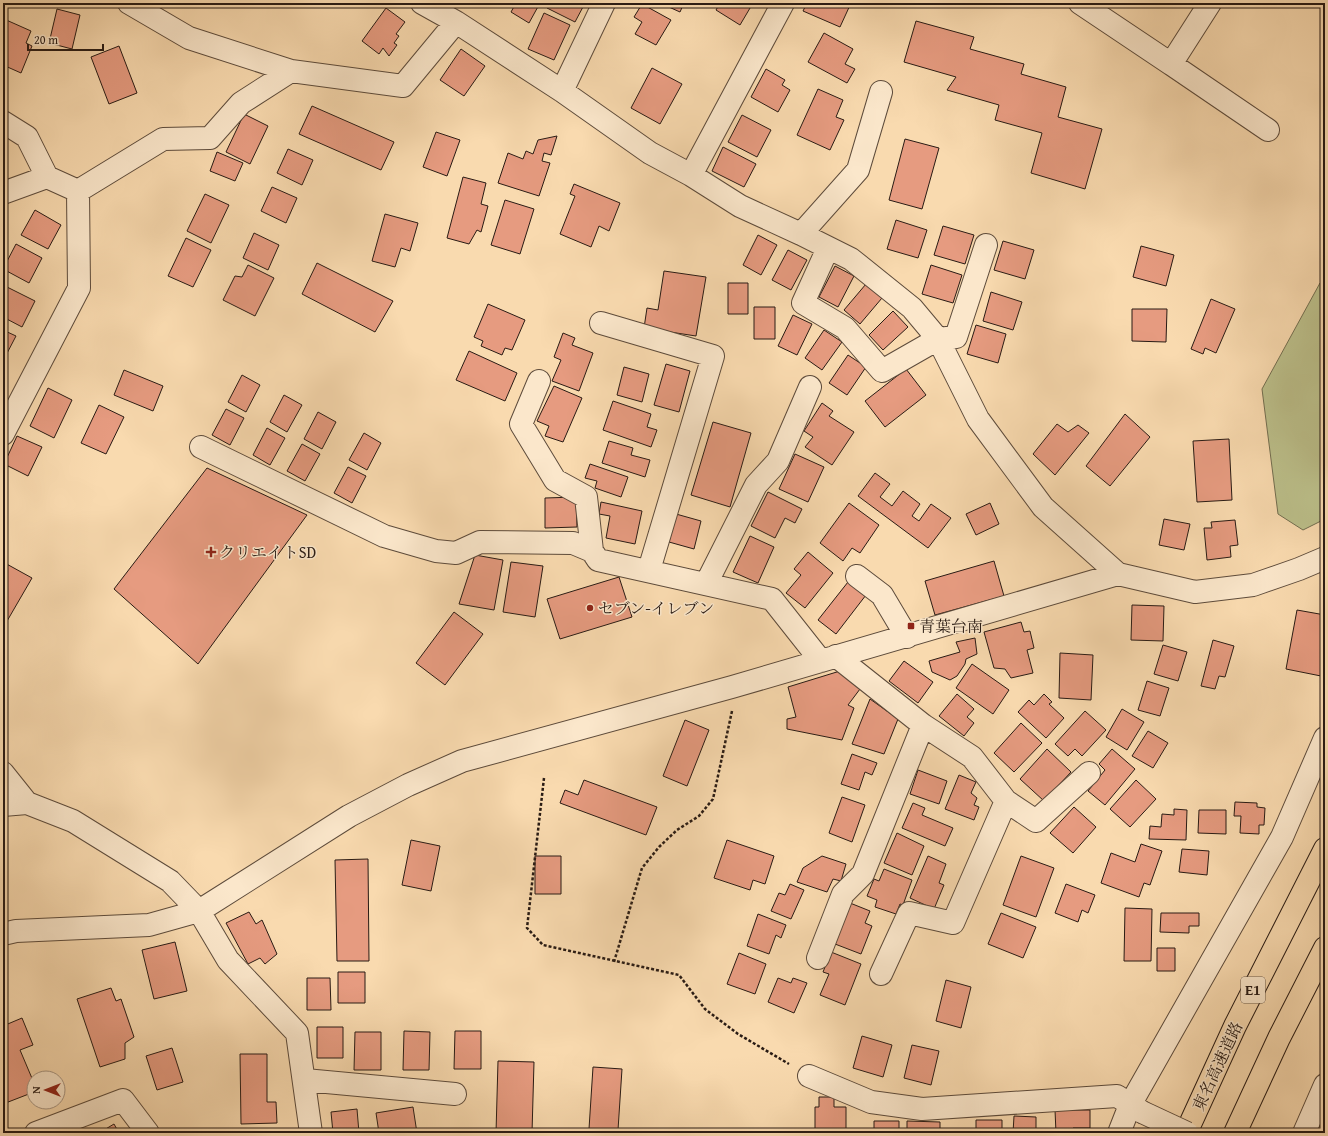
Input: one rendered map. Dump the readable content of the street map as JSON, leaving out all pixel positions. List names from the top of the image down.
{
  "streets": {
    "highway": ["E1", "東名高速道路"]
  },
  "places": {
    "health": ["クリエイトSD"],
    "other": ["セブン-イレブン"],
    "transit": ["青葉台南"]
  },
  "scale_bar": "20 m",
  "north": "left"
}
